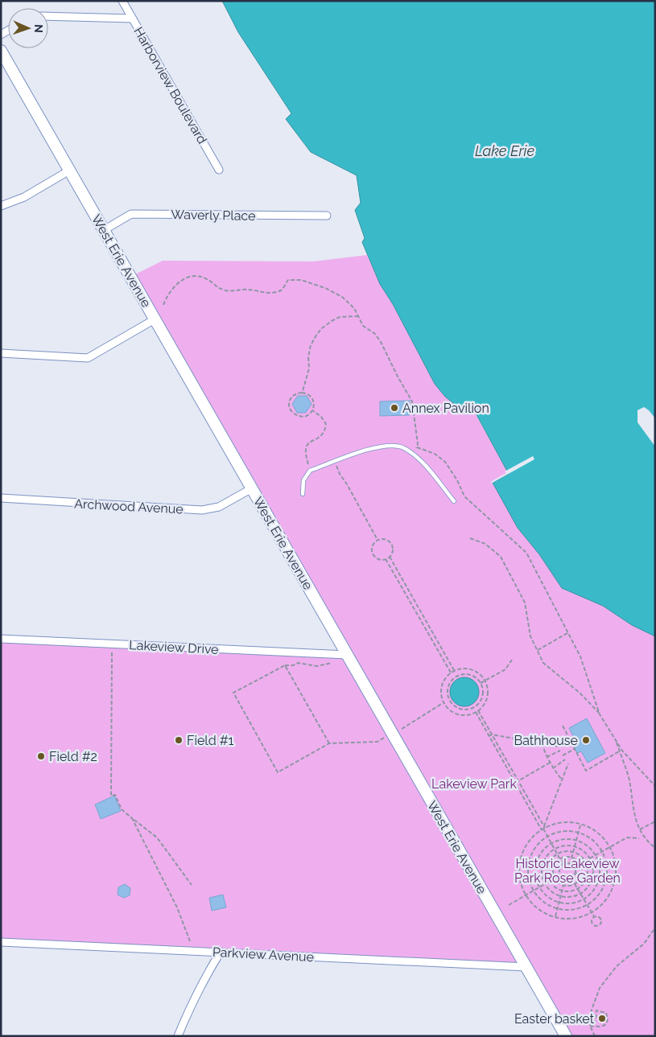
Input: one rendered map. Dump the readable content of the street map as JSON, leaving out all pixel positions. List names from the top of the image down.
{
  "streets": {
    "main road": ["West Erie Avenue"],
    "street": [
      "Harborview Boulevard",
      "Waverly Place",
      "Archwood Avenue",
      "Lakeview Drive",
      "Parkview Avenue"
    ]
  },
  "crossings": [
    ["Waverly Place", "West Erie Avenue"],
    ["West Erie Avenue", "Archwood Avenue"],
    ["West Erie Avenue", "Lakeview Drive"],
    ["West Erie Avenue", "Parkview Avenue"]
  ],
  "water": ["Lake Erie"],
  "parks": ["Lakeview Park", "Historic Lakeview Park Rose Garden"],
  "places": [
    "Annex Pavilion",
    "Field #1",
    "Bathhouse",
    "Field #2",
    "Easter basket"
  ],
  "north": "right"
}
